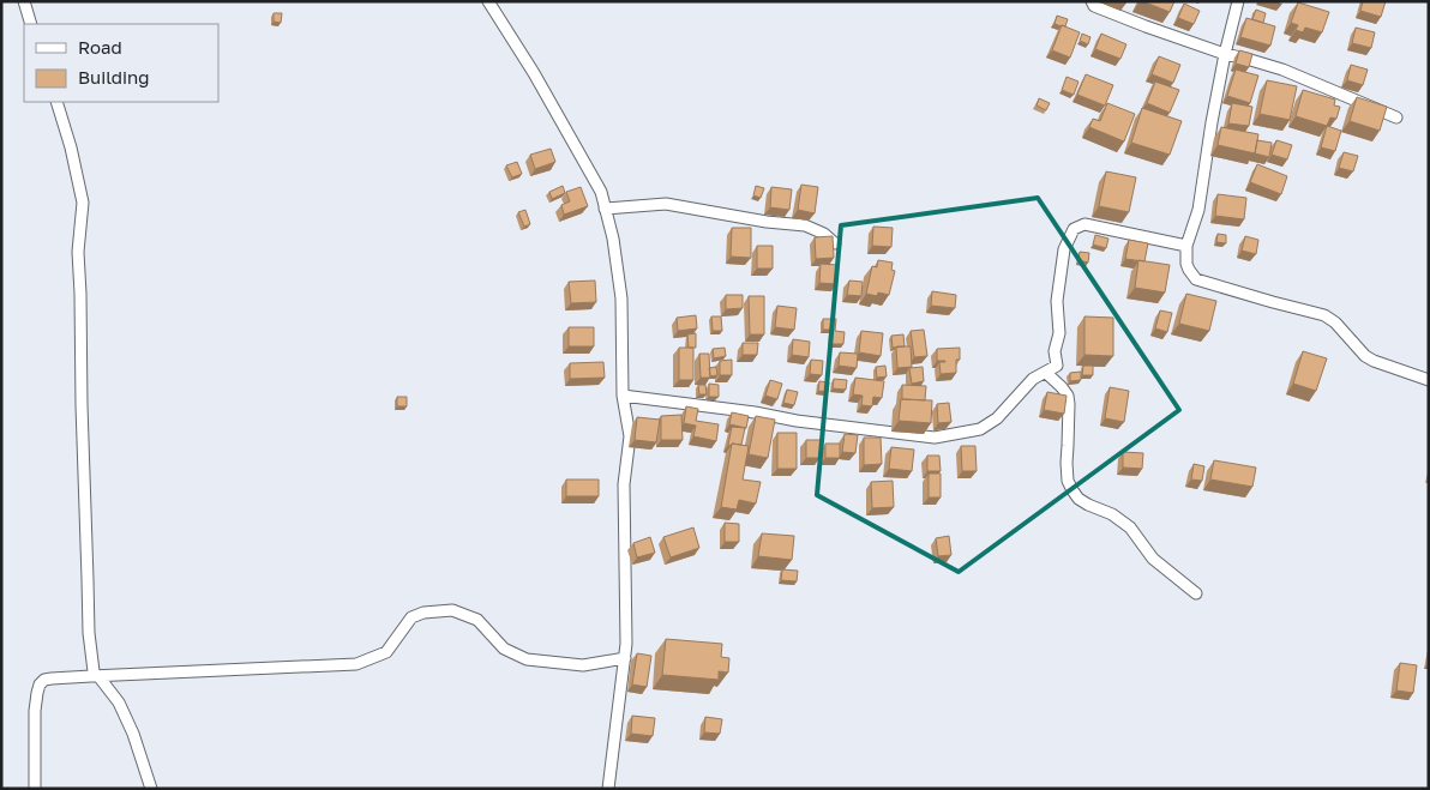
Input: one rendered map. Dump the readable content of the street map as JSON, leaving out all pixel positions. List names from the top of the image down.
{
  "legend": ["Road", "Building"]
}
